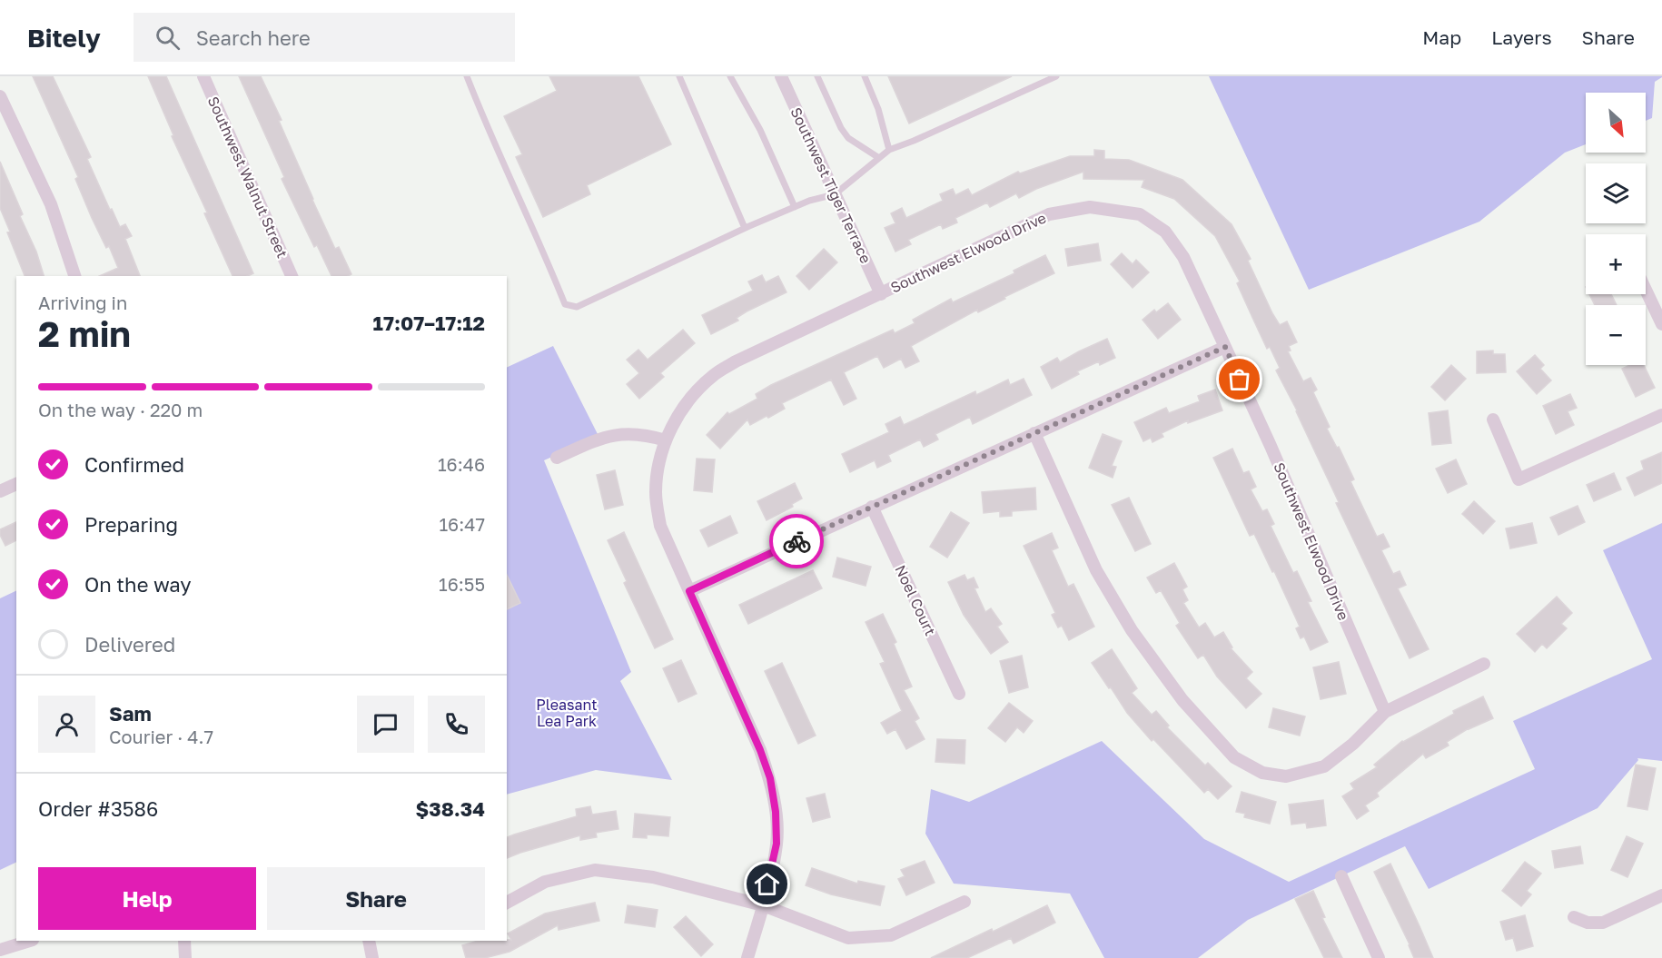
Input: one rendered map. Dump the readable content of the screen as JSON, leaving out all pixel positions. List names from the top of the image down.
{
  "streets": {
    "street": [
      "Southwest Walnut Street",
      "Southwest Tiger Terrace",
      "Southwest Elwood Drive",
      "Noel Court"
    ]
  },
  "crossings": [
    ["Southwest Tiger Terrace", "Southwest Elwood Drive"]
  ],
  "parks": ["Pleasant Lea Park"],
  "north": "bottom right",
  "page": {
    "header": "Bitely",
    "search": "Search here",
    "nav": ["Map", "Layers", "Share"],
    "map_buttons": ["+", "−"],
    "heading": ["2 min", "Arriving in", "17:07–17:12"],
    "panel": [
      "Sam",
      "Courier · 4.7",
      "Order #3586",
      "$38.34"
    ],
    "bar": "On the way · 220 m",
    "list": [
      ["Confirmed", "16:46"],
      ["Preparing", "16:47"],
      ["On the way", "16:55"],
      "Delivered"
    ],
    "buttons": ["Help", "Share"]
  }
}
